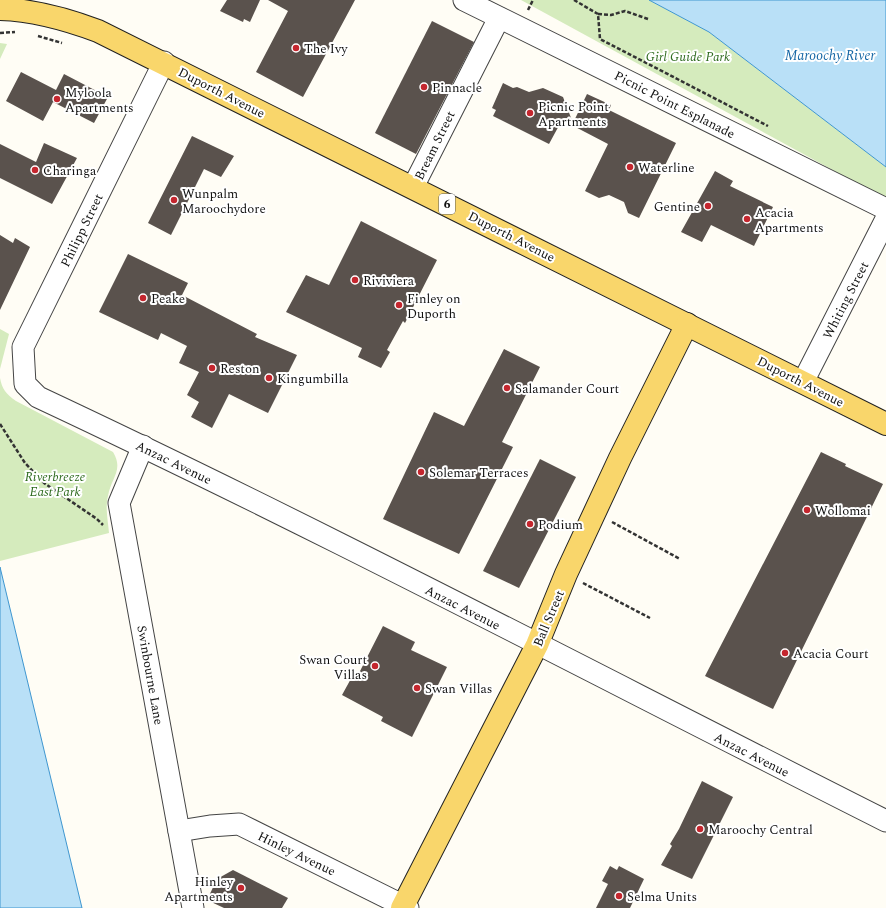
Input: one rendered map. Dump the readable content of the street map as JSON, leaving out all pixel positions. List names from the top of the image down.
{
  "streets": {
    "main road": ["Duporth Avenue", "6", "Ball Street"],
    "street": [
      "Picnic Point Esplanade",
      "Bream Street",
      "Philipp Street",
      "Whiting Street",
      "Anzac Avenue",
      "Swinbourne Lane",
      "Hinley Avenue"
    ]
  },
  "crossings": [
    ["Duporth Avenue", "Bream Street"],
    ["Duporth Avenue", "Philipp Street"],
    ["Duporth Avenue", "Whiting Street"],
    ["Duporth Avenue", "Ball Street"],
    ["Picnic Point Esplanade", "Bream Street"],
    ["Philipp Street", "Anzac Avenue"],
    ["Anzac Avenue", "Ball Street"],
    ["Anzac Avenue", "Swinbourne Lane"],
    ["Ball Street", "Hinley Avenue"],
    ["Swinbourne Lane", "Hinley Avenue"]
  ],
  "water": ["Maroochy River"],
  "parks": ["Girl Guide Park", "Riverbreeze East Park"],
  "places": [
    "The Ivy",
    "Pinnacle",
    "Myloola Apartments",
    "Picnic Point Apartments",
    "Waterline",
    "Charinga",
    "Wunpalm Maroochydore",
    "Gentine",
    "Acacia Apartments",
    "Riviviera",
    "Peake",
    "Finley on Duporth",
    "Reston",
    "Kingumbilla",
    "Salamander Court",
    "Solemar Terraces",
    "Wollomai",
    "Podium",
    "Acacia Court",
    "Swan Court Villas",
    "Swan Villas",
    "Maroochy Central",
    "Hinley Apartments",
    "Selma Units"
  ]
}
